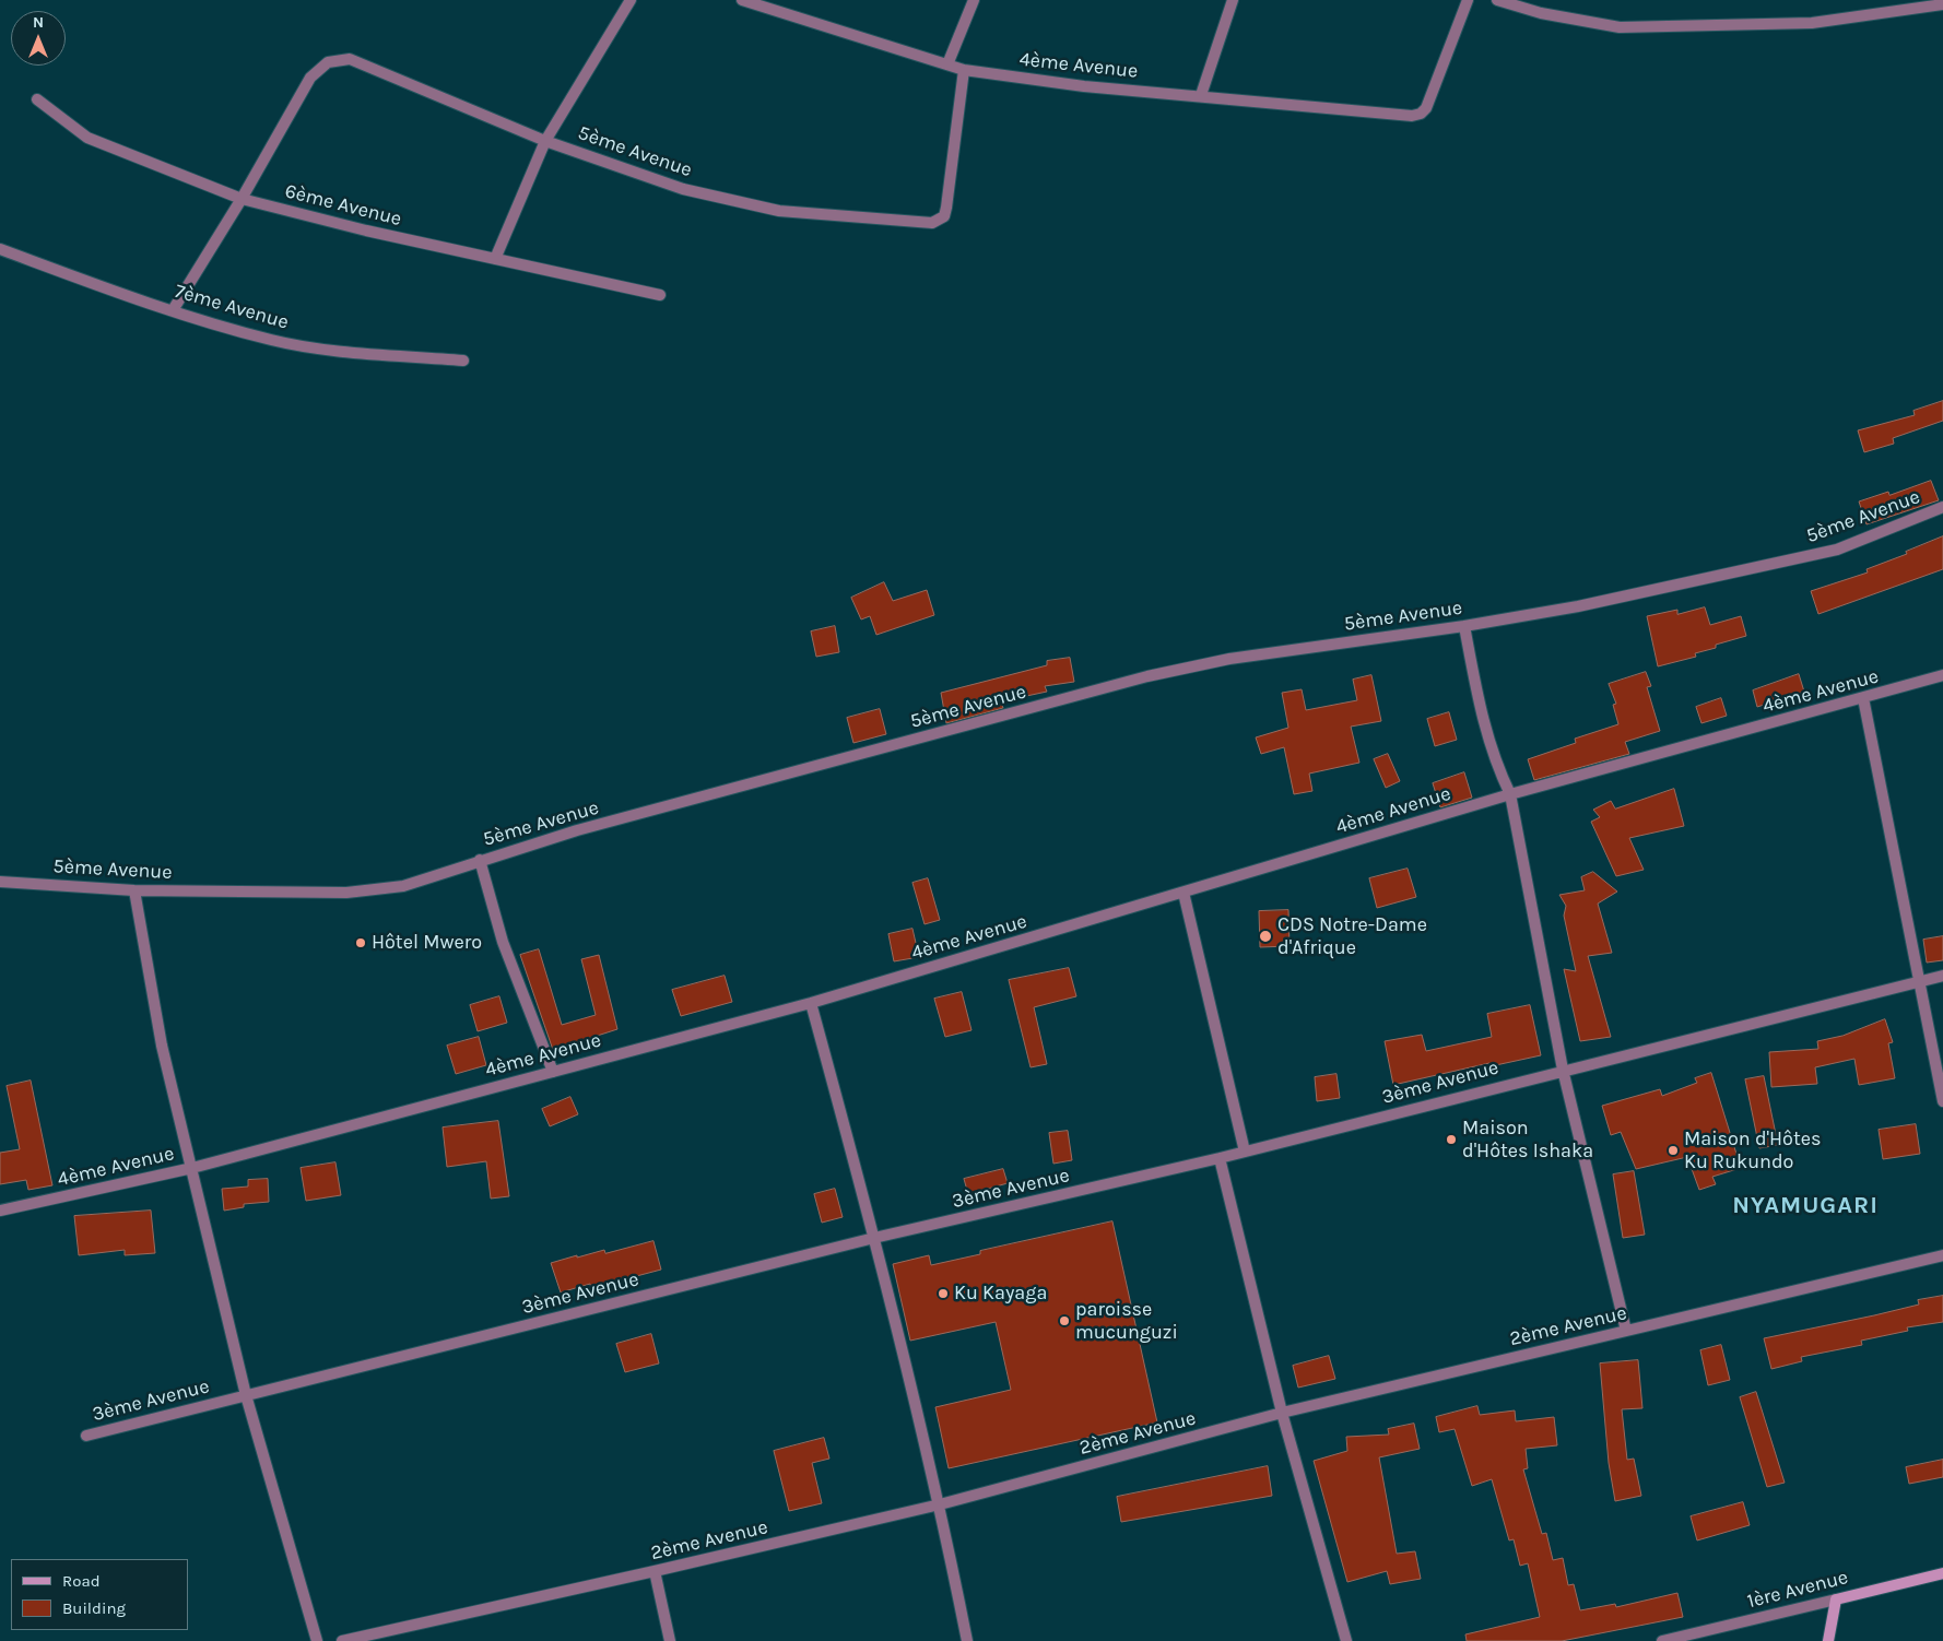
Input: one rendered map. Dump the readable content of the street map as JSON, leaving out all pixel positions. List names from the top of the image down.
{
  "streets": {
    "main road": ["1ère Avenue"],
    "street": [
      "4ème Avenue",
      "5ème Avenue",
      "6ème Avenue",
      "7ème Avenue",
      "3ème Avenue",
      "2ème Avenue"
    ]
  },
  "crossings": [
    ["4ème Avenue", "5ème Avenue"],
    ["5ème Avenue", "6ème Avenue"]
  ],
  "districts": ["NYAMUGARI"],
  "places": [
    "CDS Notre-Dame d'Afrique",
    "Hôtel Mwero",
    "Maison d'Hôtes Ishaka",
    "Maison d'Hôtes Ku Rukundo",
    "Ku Kayaga",
    "paroisse mucunguzi"
  ],
  "legend": ["Road", "Building"],
  "north": "top"
}
